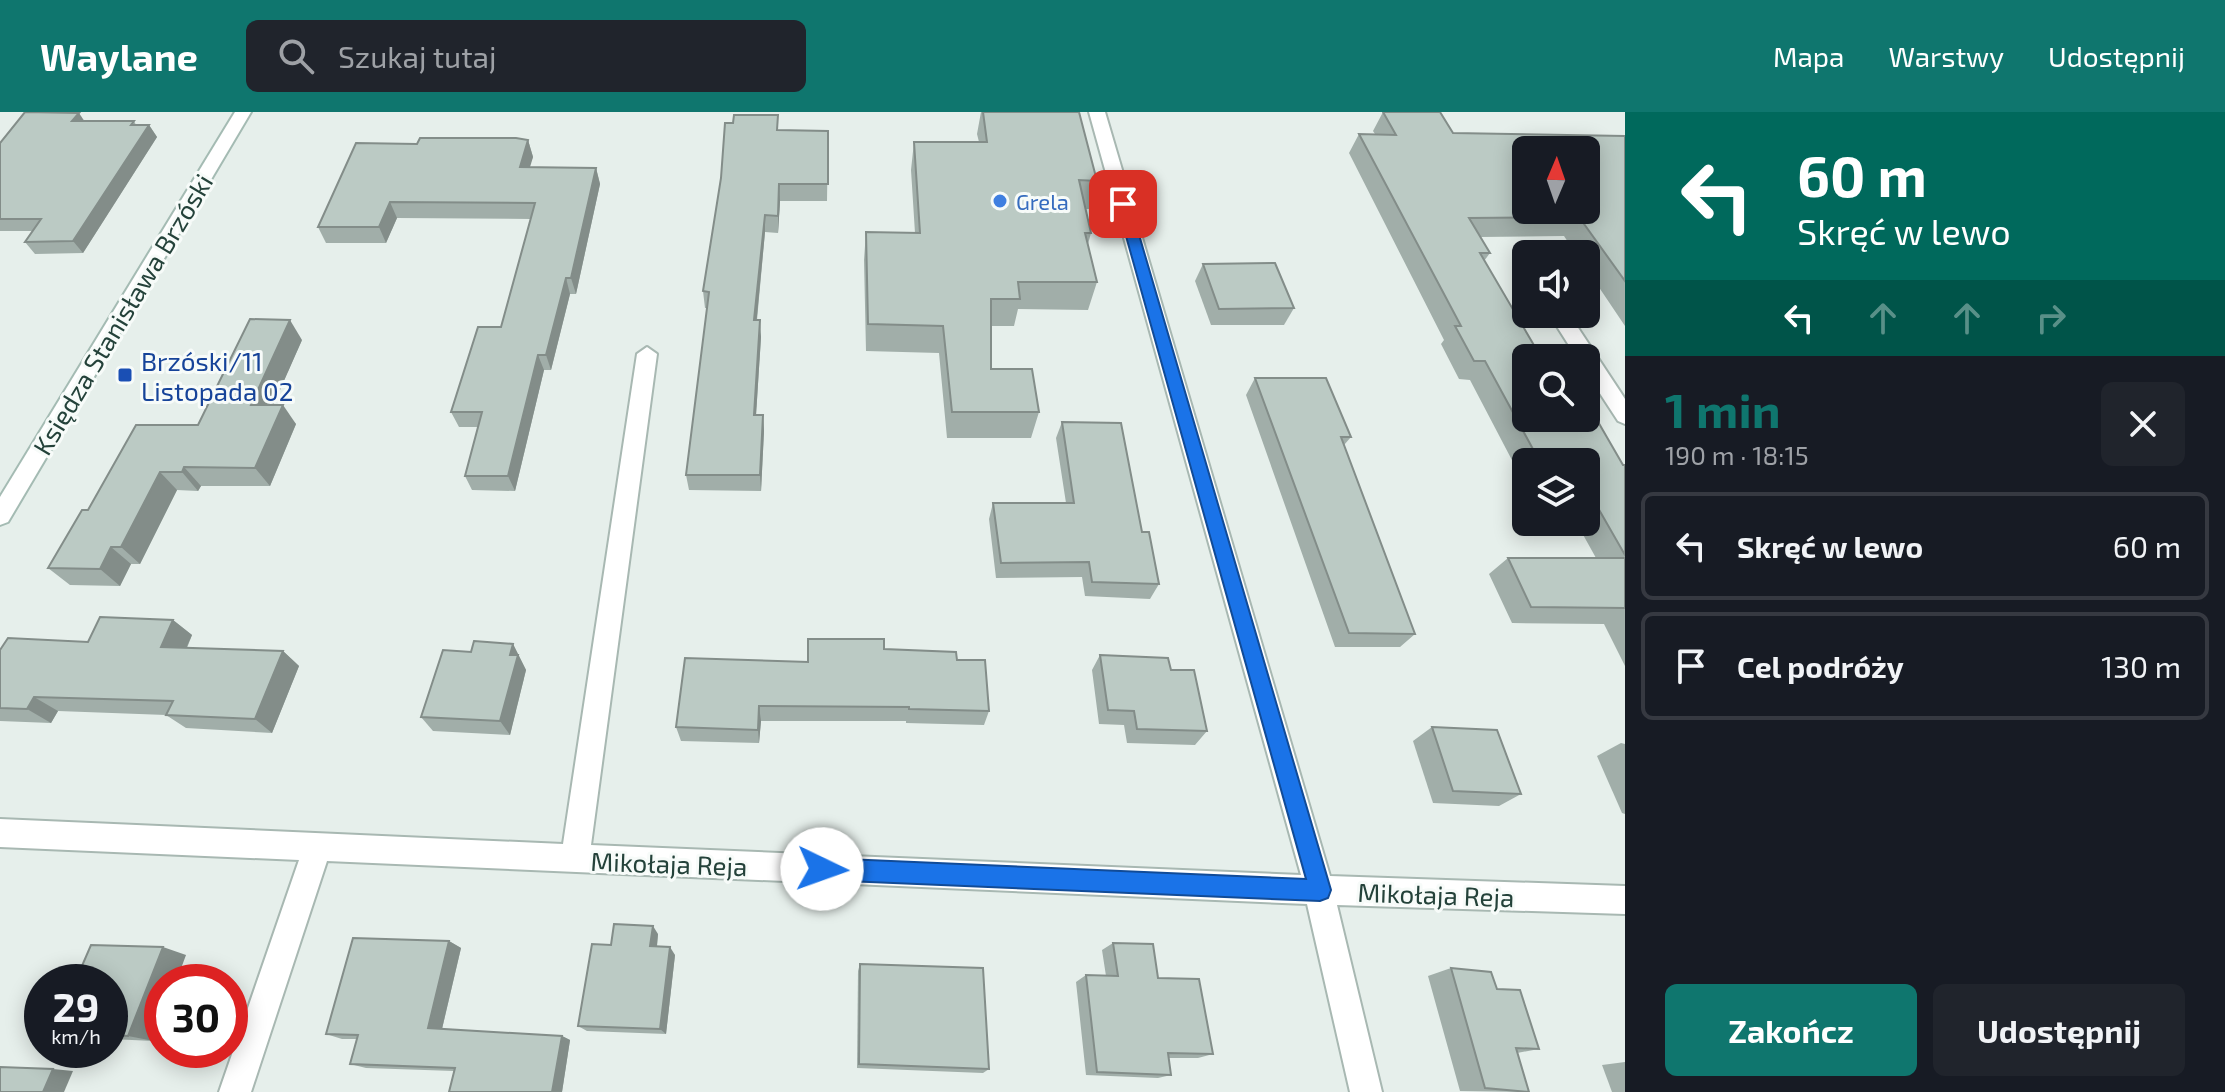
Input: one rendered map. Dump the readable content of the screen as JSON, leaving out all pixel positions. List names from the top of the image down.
{
  "streets": {
    "street": ["Księdza Stanisława Brzóski", "Mikołaja Reja"]
  },
  "places": {
    "other": ["Grela"],
    "transit": ["Brzóski/11 Listopada 02"]
  },
  "north": "top",
  "page": {
    "header": "Waylane",
    "search": "Szukaj tutaj",
    "nav": ["Mapa", "Warstwy", "Udostępnij"],
    "turn": ["60 m", "Skręć w lewo"],
    "heading": ["1 min", "190 m · 18:15"],
    "list": [
      {
        "name": "Skręć w lewo",
        "value": "60 m"
      },
      {
        "name": "Cel podróży",
        "value": "130 m"
      }
    ],
    "speed": "29 km/h",
    "limit": "30",
    "buttons": ["Zakończ", "Udostępnij"]
  }
}
